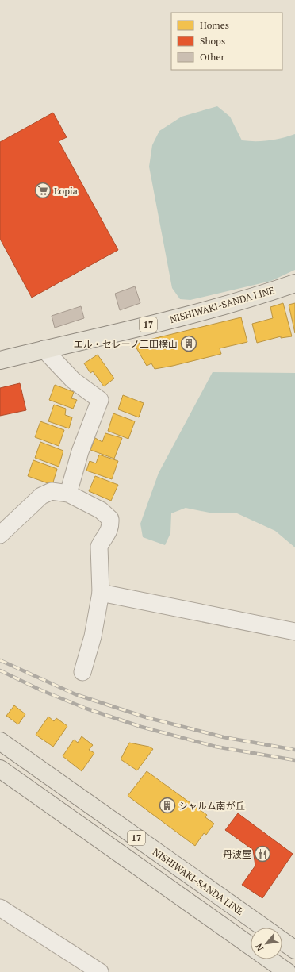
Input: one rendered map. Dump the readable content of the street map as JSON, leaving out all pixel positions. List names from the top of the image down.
{
  "streets": {
    "main road": ["NISHIWAKI-SANDA LINE", "17"]
  },
  "places": {
    "supermarket": ["Lopia"],
    "building": ["エル・セレーノ三田横山", "シャルム南が丘"],
    "restaurant": ["丹波屋"]
  },
  "legend": ["Homes", "Shops", "Other"],
  "north": "bottom left"
}
